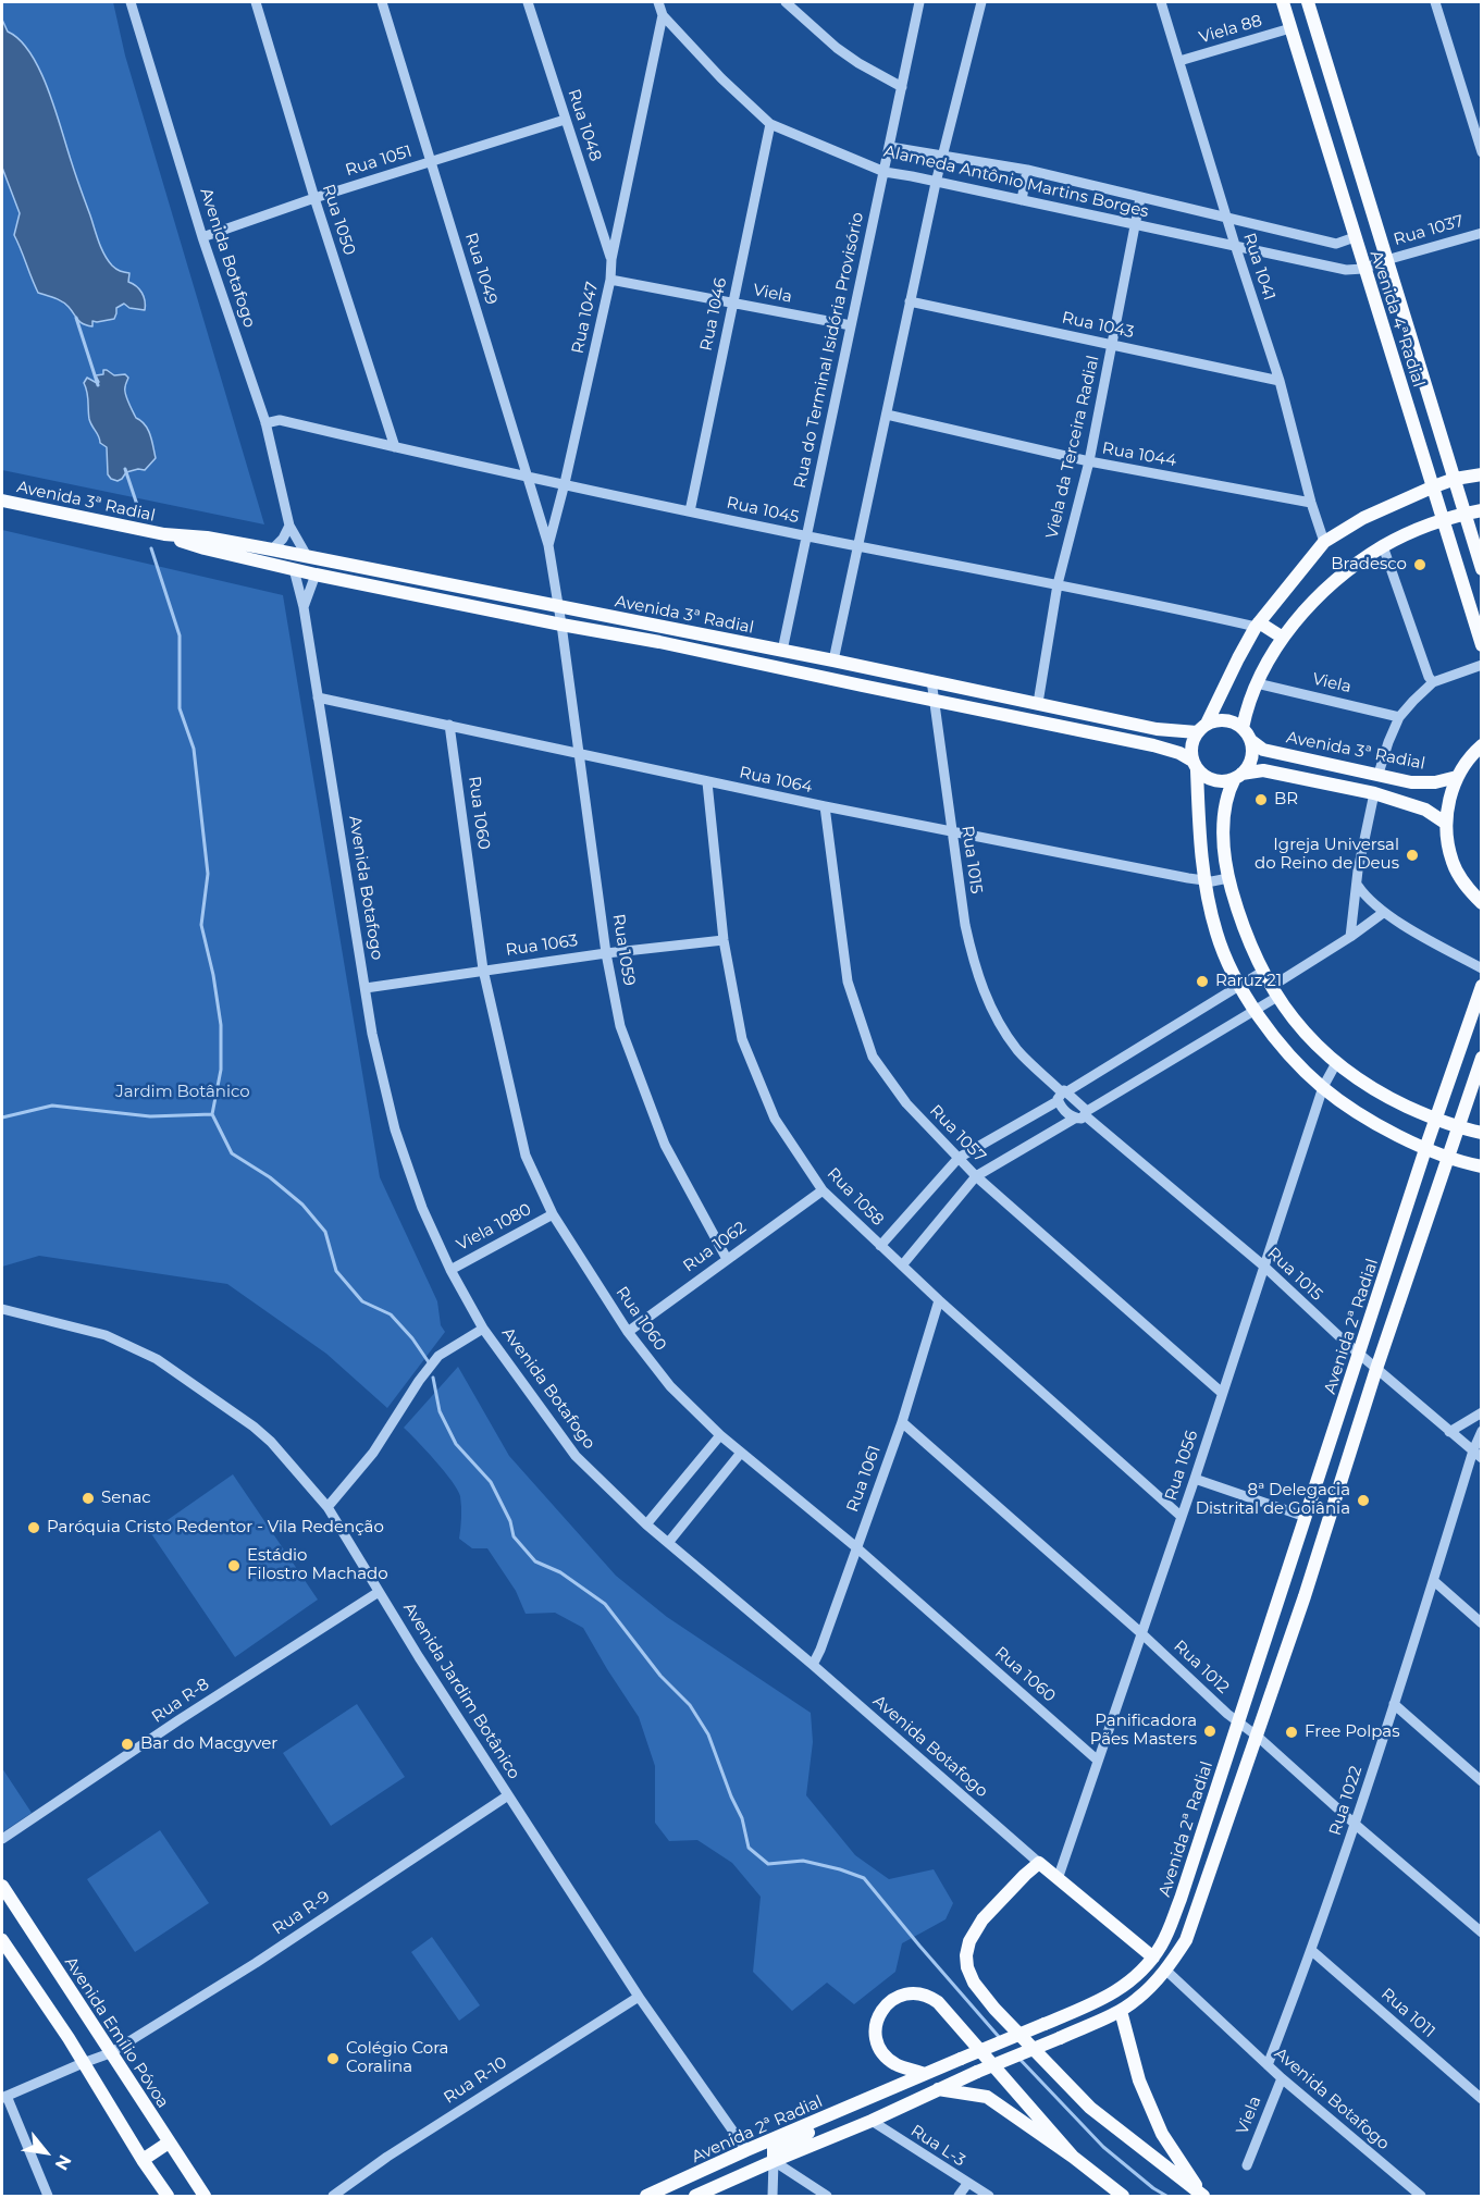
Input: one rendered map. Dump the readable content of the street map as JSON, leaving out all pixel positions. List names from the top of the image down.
{
  "streets": {
    "main road": [
      "Avenida Botafogo",
      "Avenida 4ª Radial",
      "Avenida 3ª Radial",
      "Avenida 2ª Radial",
      "Avenida Emílio Póvoa"
    ],
    "street": [
      "Viela 88",
      "Rua 1048",
      "Rua 1051",
      "Alameda Antônio Martins Borges",
      "Rua 1050",
      "Rua 1037",
      "Rua 1041",
      "Rua 1049",
      "Viela",
      "Rua 1046",
      "Rua 1047",
      "Rua 1043",
      "Rua do Terminal Isidória Provisório",
      "Viela da Terceira Radial",
      "Rua 1044",
      "Rua 1045",
      "Rua 1064",
      "Rua 1060",
      "Rua 1015",
      "Rua 1063",
      "Rua 1059",
      "Rua 1057",
      "Rua 1058",
      "Viela 1080",
      "Rua 1062",
      "Rua 1056",
      "Rua 1061",
      "Rua 1012",
      "Avenida Jardim Botânico",
      "Rua R-8",
      "Rua 1022",
      "Rua R-9",
      "Rua 1011",
      "Rua R-10",
      "Rua L-3"
    ]
  },
  "crossings": [
    ["Viela 88", "Rua 1041"],
    ["Viela 88", "Avenida 4ª Radial"],
    ["Rua 1048", "Rua 1051"],
    ["Rua 1048", "Rua 1047"],
    ["Rua 1051", "Rua 1050"],
    ["Rua 1051", "Avenida Botafogo"],
    ["Rua 1051", "Rua 1049"],
    ["Alameda Antônio Martins Borges", "Rua 1037"],
    ["Alameda Antônio Martins Borges", "Rua 1041"],
    ["Alameda Antônio Martins Borges", "Rua 1046"],
    ["Alameda Antônio Martins Borges", "Rua 1047"],
    ["Alameda Antônio Martins Borges", "Avenida 4ª Radial"],
    ["Alameda Antônio Martins Borges", "Rua do Terminal Isidória Provisório"],
    ["Alameda Antônio Martins Borges", "Viela da Terceira Radial"],
    ["Rua 1050", "Rua 1045"],
    ["Rua 1037", "Avenida 4ª Radial"],
    ["Avenida Botafogo", "Viela"],
    ["Avenida Botafogo", "Avenida 3ª Radial"],
    ["Avenida Botafogo", "Rua 1045"],
    ["Avenida Botafogo", "Rua 1064"],
    ["Avenida Botafogo", "Rua 1063"],
    ["Avenida Botafogo", "Viela 1080"],
    ["Avenida Botafogo", "Avenida 2ª Radial"],
    ["Avenida Botafogo", "Rua 1056"],
    ["Avenida Botafogo", "Rua 1061"],
    ["Avenida Botafogo", "Rua 1022"],
    ["Rua 1041", "Rua 1043"],
    ["Rua 1041", "Rua 1044"],
    ["Rua 1049", "Rua 1047"],
    ["Rua 1049", "Rua 1045"],
    ["Viela", "Rua 1046"],
    ["Viela", "Rua 1047"],
    ["Viela", "Rua do Terminal Isidória Provisório"],
    ["Rua 1046", "Rua 1045"],
    ["Rua 1047", "Avenida 3ª Radial"],
    ["Rua 1047", "Rua 1045"],
    ["Rua 1047", "Rua 1059"],
    ["Rua 1043", "Viela da Terceira Radial"],
    ["Rua do Terminal Isidória Provisório", "Avenida 3ª Radial"],
    ["Rua do Terminal Isidória Provisório", "Rua 1045"],
    ["Viela da Terceira Radial", "Rua 1044"],
    ["Viela da Terceira Radial", "Avenida 3ª Radial"],
    ["Viela da Terceira Radial", "Rua 1045"],
    ["Avenida 3ª Radial", "Rua 1015"],
    ["Avenida 3ª Radial", "Rua 1059"],
    ["Rua 1064", "Rua 1060"],
    ["Rua 1064", "Rua 1015"],
    ["Rua 1064", "Rua 1059"],
    ["Rua 1064", "Rua 1057"],
    ["Rua 1064", "Rua 1058"],
    ["Rua 1060", "Rua 1063"],
    ["Rua 1060", "Viela 1080"],
    ["Rua 1060", "Rua 1062"],
    ["Rua 1060", "Rua 1056"],
    ["Rua 1060", "Rua 1061"],
    ["Rua 1015", "Avenida 2ª Radial"],
    ["Rua 1015", "Rua 1056"],
    ["Rua 1015", "Rua 1022"],
    ["Rua 1063", "Rua 1059"],
    ["Rua 1063", "Rua 1058"],
    ["Rua 1059", "Rua 1062"],
    ["Rua 1057", "Rua 1056"],
    ["Rua 1058", "Rua 1062"],
    ["Rua 1058", "Rua 1056"],
    ["Rua 1058", "Rua 1061"],
    ["Avenida 2ª Radial", "Rua 1012"],
    ["Avenida 2ª Radial", "Avenida Jardim Botânico"],
    ["Rua 1056", "Rua 1012"],
    ["Rua 1061", "Rua 1012"],
    ["Rua 1012", "Rua 1022"],
    ["Avenida Jardim Botânico", "Rua R-8"],
    ["Avenida Jardim Botânico", "Rua R-9"],
    ["Avenida Jardim Botânico", "Rua R-10"],
    ["Rua 1022", "Rua 1011"],
    ["Rua R-9", "Avenida Emílio Póvoa"]
  ],
  "parks": ["Jardim Botânico"],
  "places": [
    "Bradesco",
    "BR",
    "Igreja Universal do Reino de Deus",
    "Raruz 21",
    "Senac",
    "8ª Delegacia Distrital de Goiânia",
    "Paróquia Cristo Redentor - Vila Redenção",
    "Estádio Filostro Machado",
    "Panificadora Pães Masters",
    "Free Polpas",
    "Bar do Macgyver",
    "Colégio Cora Coralina"
  ],
  "north": "bottom right"
}
